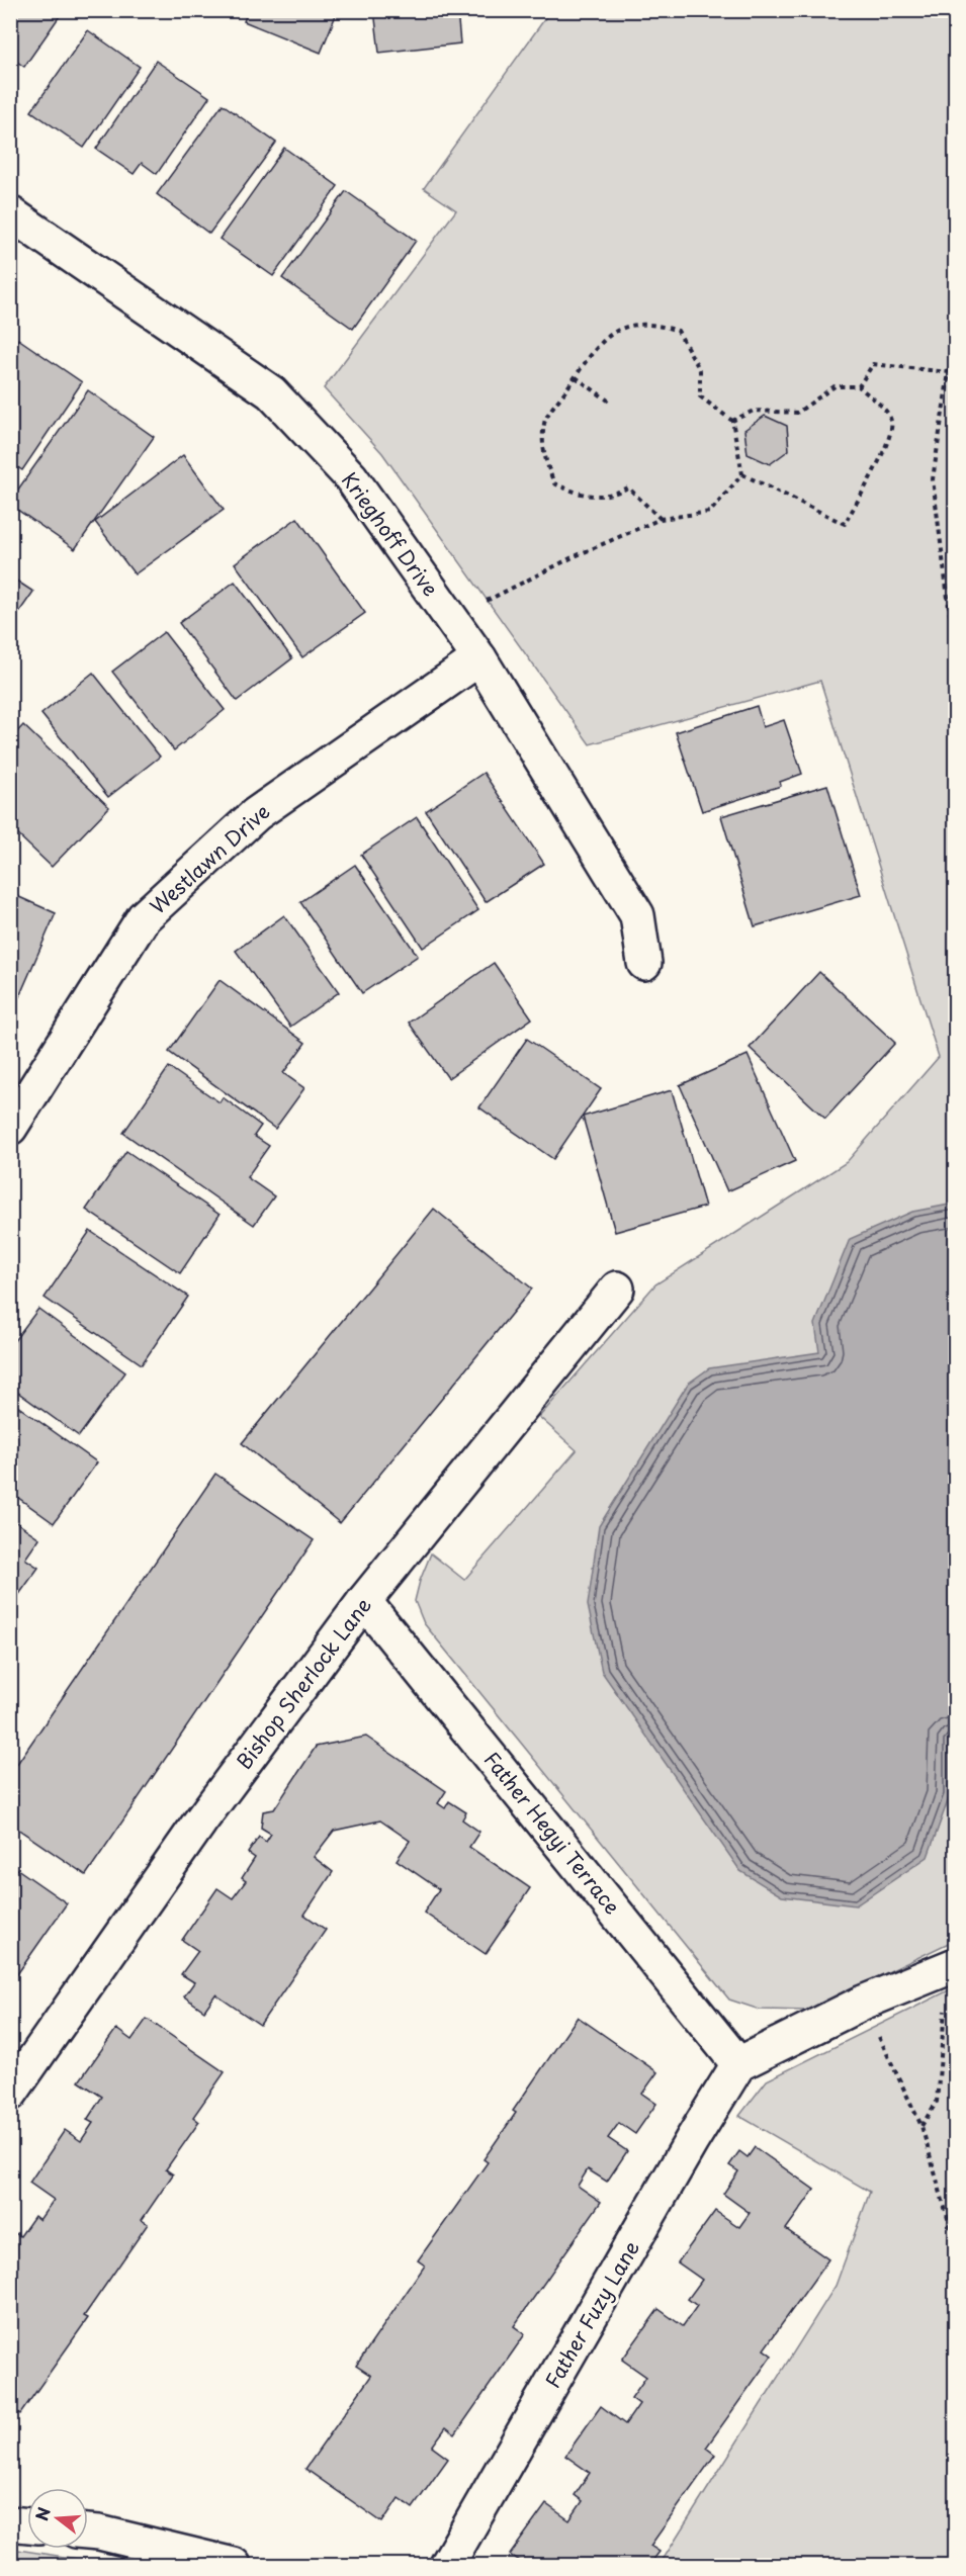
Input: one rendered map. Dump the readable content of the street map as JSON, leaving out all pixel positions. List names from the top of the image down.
{
  "streets": {
    "street": [
      "Krieghoff Drive",
      "Westlawn Drive",
      "Bishop Sherlock Lane",
      "Father Hegyi Terrace",
      "Father Fuzy Lane"
    ]
  },
  "crossings": [
    ["Krieghoff Drive", "Westlawn Drive"],
    ["Bishop Sherlock Lane", "Father Hegyi Terrace"],
    ["Father Hegyi Terrace", "Father Fuzy Lane"]
  ],
  "north": "left"
}
